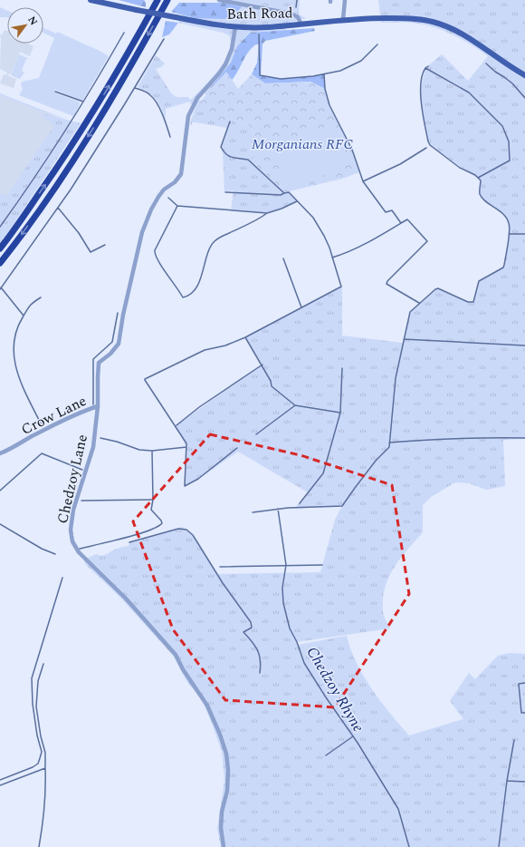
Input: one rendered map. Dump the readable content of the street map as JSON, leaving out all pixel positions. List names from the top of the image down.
{
  "streets": {
    "main road": ["Bath Road"],
    "street": ["Crow Lane", "Chedzoy Lane"]
  },
  "crossings": [
    ["Bath Road", "Chedzoy Lane"],
    ["Crow Lane", "Chedzoy Lane"]
  ],
  "water": ["Chedzoy Rhyne"],
  "parks": ["Morganians RFC"],
  "north": "top right"
}
